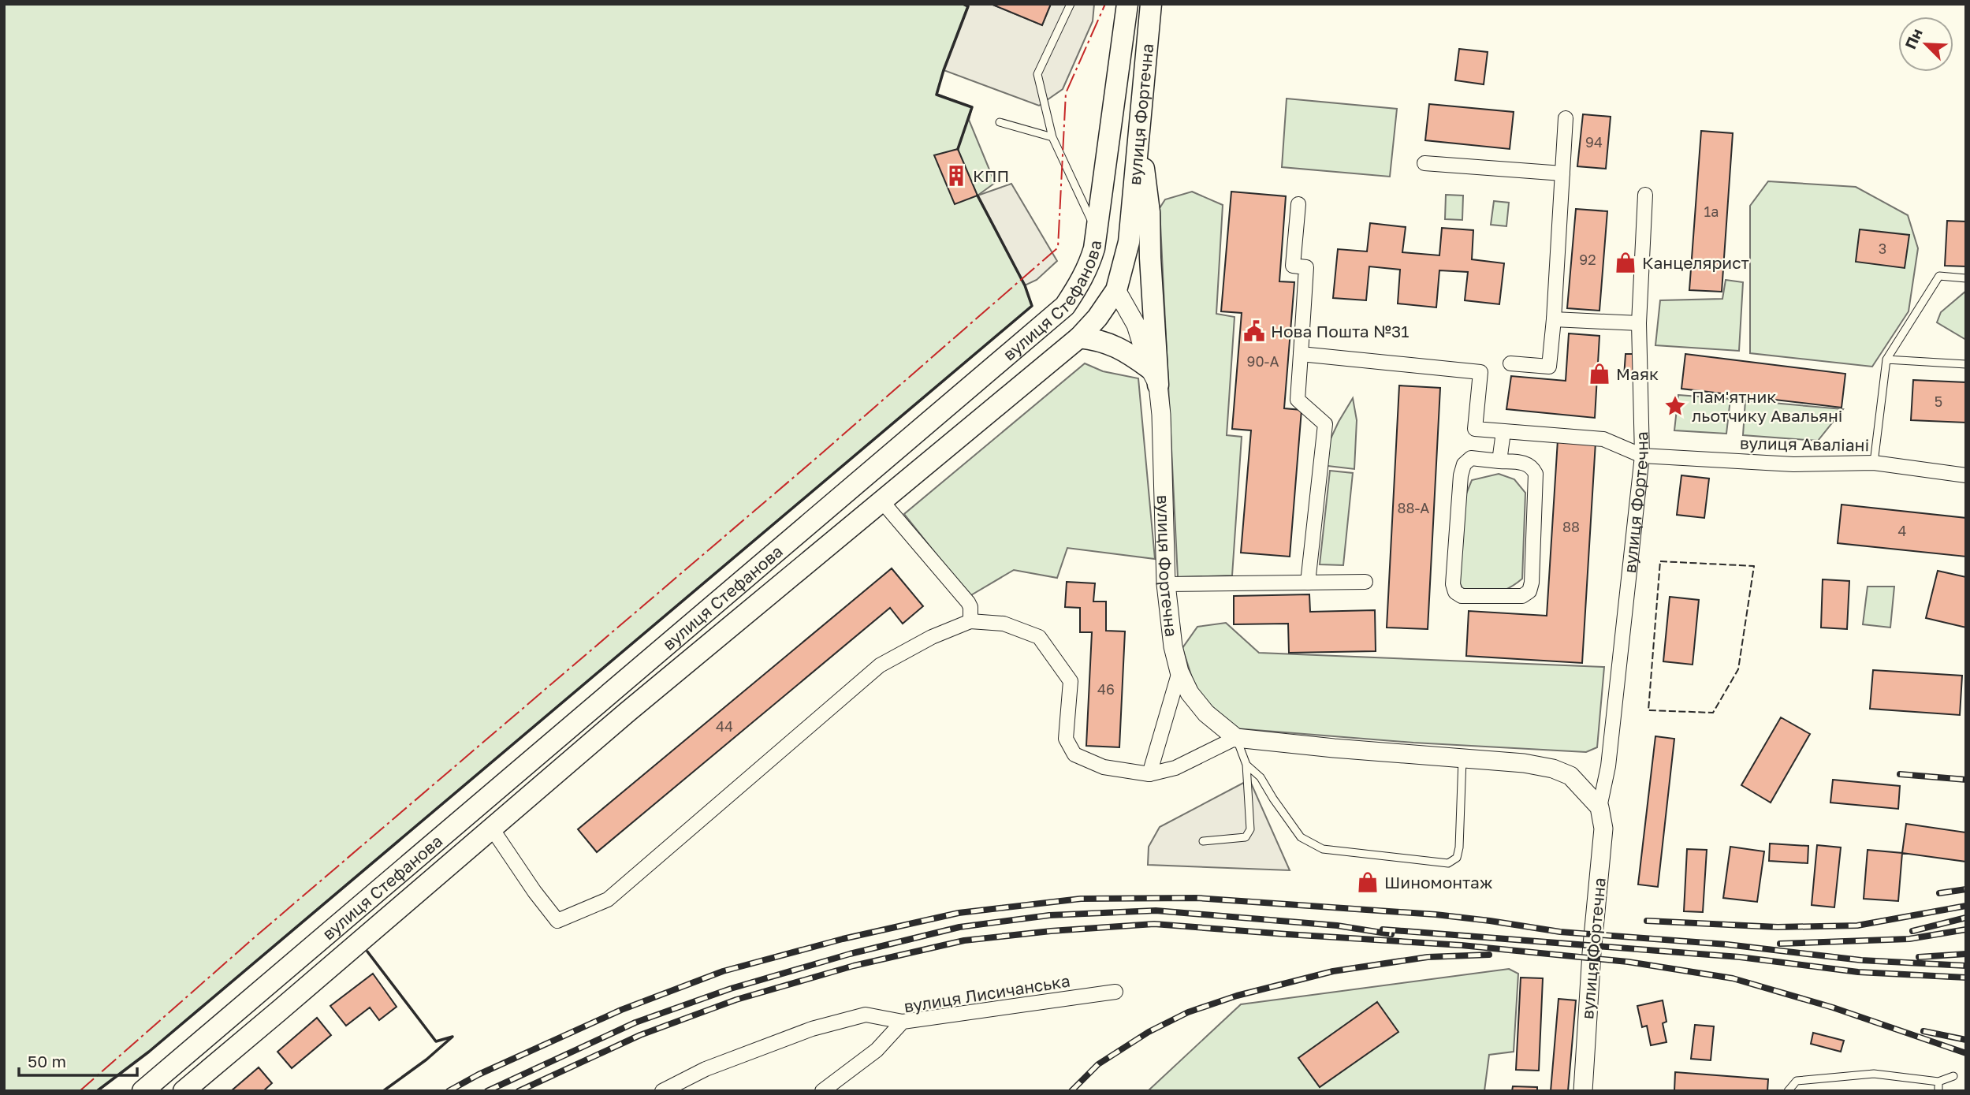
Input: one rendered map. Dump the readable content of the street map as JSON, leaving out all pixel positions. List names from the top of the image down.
{
  "streets": {
    "main road": ["вулиця Фортечна", "вулиця Стефанова"],
    "street": ["вулиця Аваліані", "вулиця Лисичанська"]
  },
  "crossings": [
    ["вулиця Фортечна", "вулиця Стефанова"],
    ["вулиця Фортечна", "вулиця Аваліані"]
  ],
  "places": {
    "building": ["КПП"],
    "shop": ["Канцелярист", "Маяк", "Шиномонтаж"],
    "public building": ["Нова Пошта №31"],
    "place": ["Пам'ятник льотчику Авальяні"]
  },
  "house_numbers": [
    "94",
    "1а",
    "3",
    "92",
    "90-А",
    "5",
    "88-А",
    "88",
    "4",
    "46",
    "44"
  ],
  "scale_bar": "50 m",
  "north": "top left"
}
